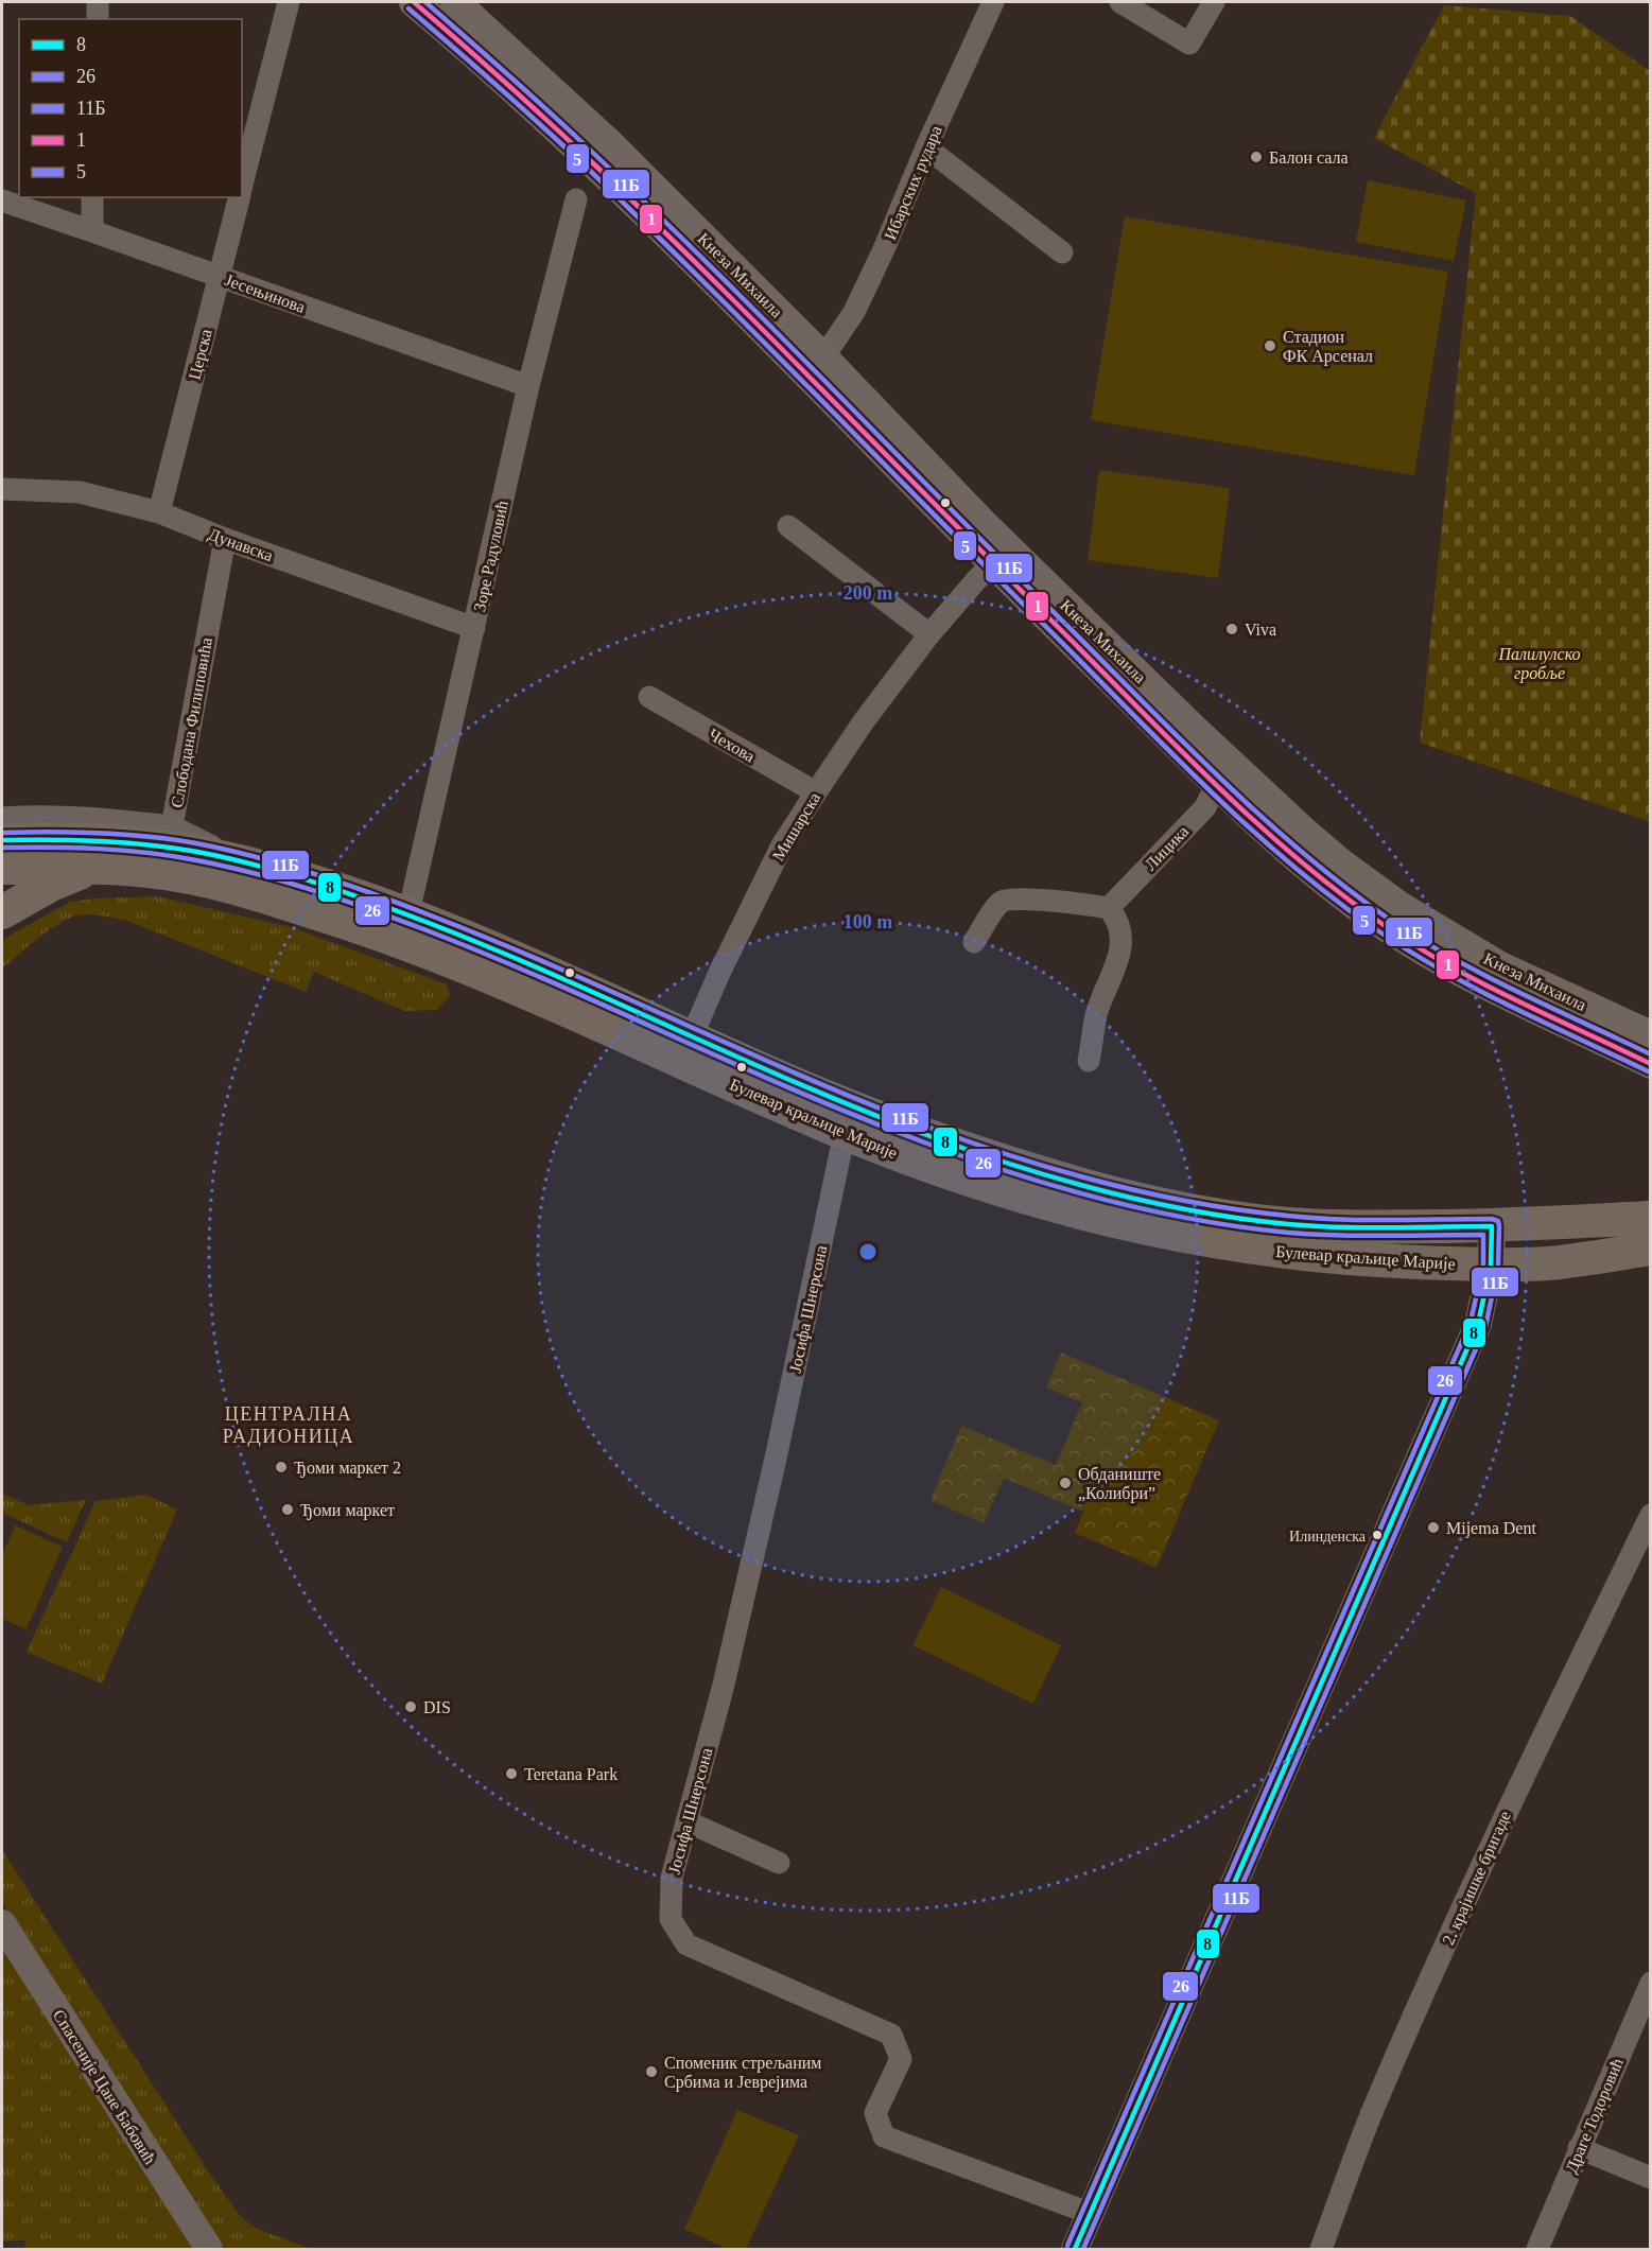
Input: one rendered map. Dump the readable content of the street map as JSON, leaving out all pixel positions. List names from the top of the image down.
{
  "streets": {
    "main road": ["Кнеза Михаила", "Булевар краљице Марије"],
    "street": [
      "Ибарских рудара",
      "Јесењинова",
      "Церска",
      "Дунавска",
      "Зоре Радуловић",
      "Слободана Филиповића",
      "Чехова",
      "Мишарска",
      "Лицика",
      "Јосифа Шнерсона",
      "2. крајишке бригаде",
      "Спасеније Цане Бабовић",
      "Драге Тодоровић"
    ]
  },
  "crossings": [
    ["Ибарских рудара", "Кнеза Михаила"],
    ["Кнеза Михаила", "Мишарска"],
    ["Кнеза Михаила", "Лицика"],
    ["Јесењинова", "Церска"],
    ["Јесењинова", "Зоре Радуловић"],
    ["Церска", "Дунавска"],
    ["Дунавска", "Зоре Радуловић"],
    ["Дунавска", "Слободана Филиповића"],
    ["Зоре Радуловић", "Булевар краљице Марије"],
    ["Слободана Филиповића", "Булевар краљице Марије"],
    ["Чехова", "Мишарска"],
    ["Мишарска", "Булевар краљице Марије"],
    ["Булевар краљице Марије", "Јосифа Шнерсона"]
  ],
  "districts": ["ЦЕНТРАЛНА РАДИОНИЦА"],
  "parks": ["Палилулско гробље"],
  "places": [
    "Балон сала",
    "Стадион ФК Арсенал",
    "Viva",
    "Ђоми маркет 2",
    "Обданиште „Колибри”",
    "Ђоми маркет",
    "Mijema Dent",
    "Илинденска",
    "DIS",
    "Teretana Park",
    "Споменик стрељаним Србима и Јеврејима"
  ],
  "lines": [
    "transit line 11Б",
    "transit line 1",
    "transit line 5",
    "transit line 8",
    "transit line 26"
  ],
  "legend": [
    "8",
    "26",
    "11Б",
    "1",
    "5"
  ],
  "rings": ["200 m", "100 m"]
}
